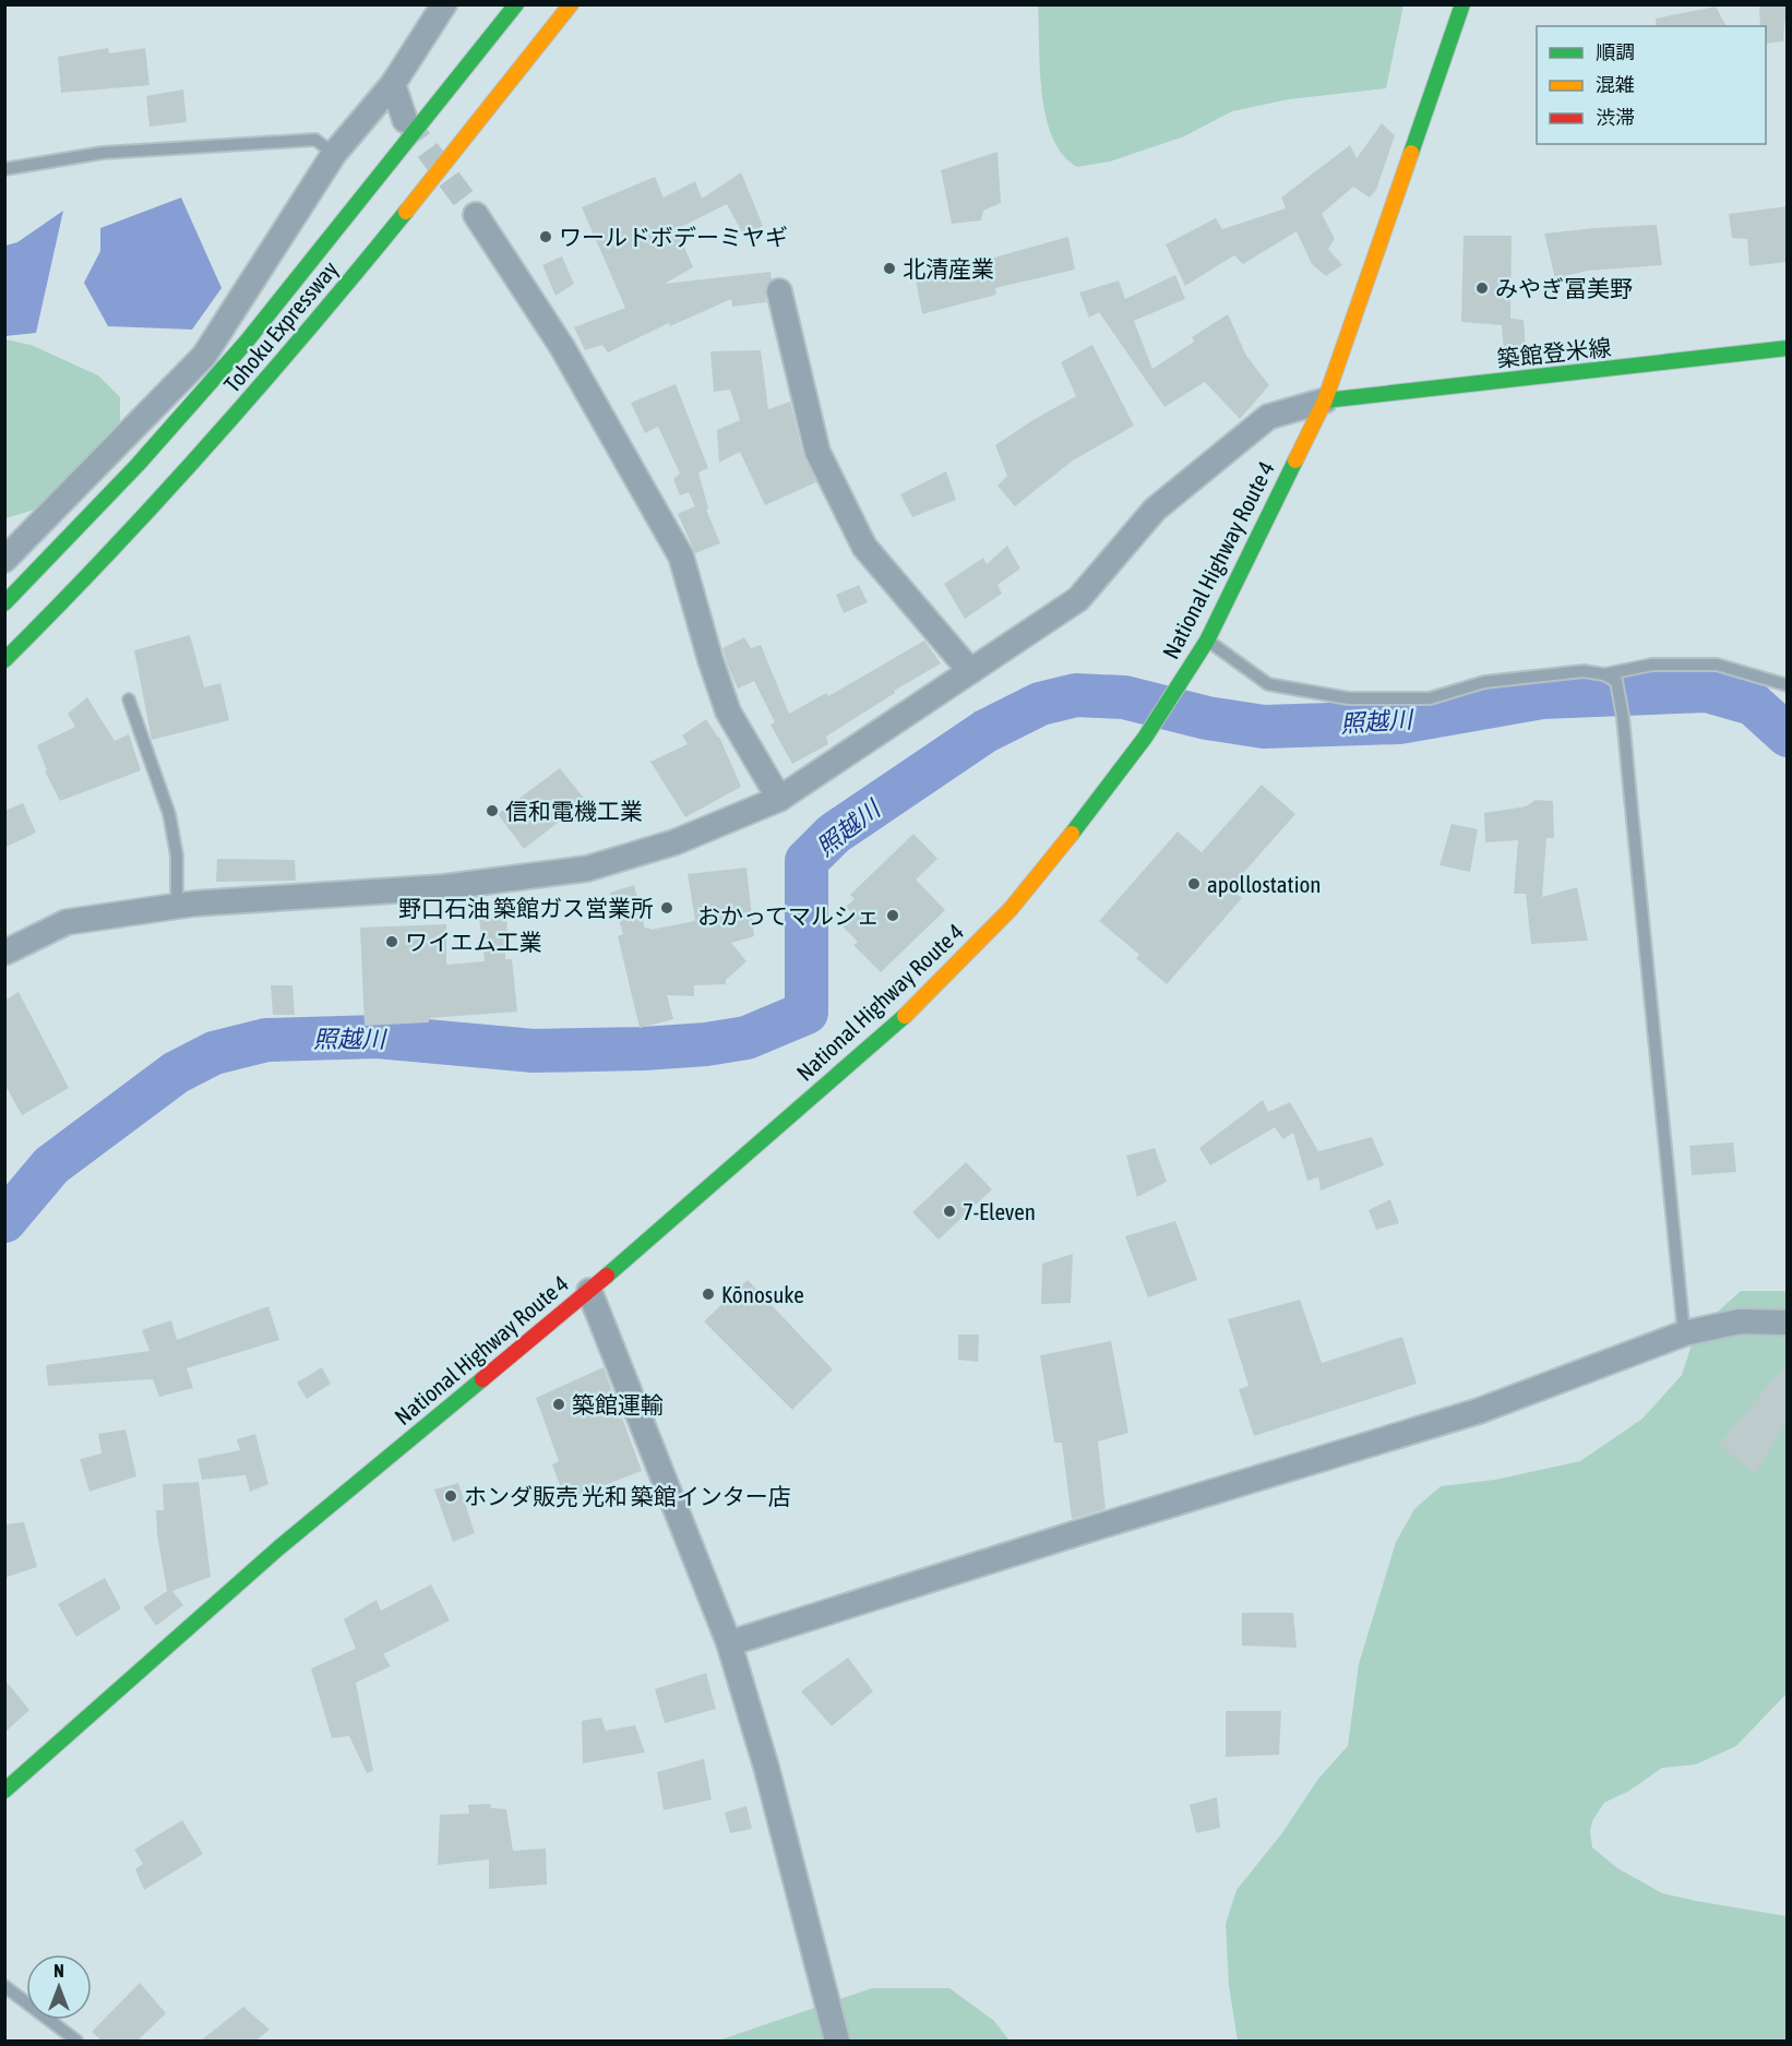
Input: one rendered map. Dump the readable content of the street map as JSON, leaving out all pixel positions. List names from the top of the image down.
{
  "streets": {
    "main road": ["Tohoku Expressway", "築館登米線", "National Highway Route 4"]
  },
  "crossings": [
    ["築館登米線", "National Highway Route 4"]
  ],
  "water": ["照越川"],
  "places": [
    "ワールドボデーミヤギ",
    "北清産業",
    "みやぎ冨美野",
    "信和電機工業",
    "apollostation",
    "野口石油 築館ガス営業所",
    "おかってマルシェ",
    "ワイエム工業",
    "7-Eleven",
    "Kōnosuke",
    "築館運輸",
    "ホンダ販売 光和 築館インター店"
  ],
  "legend": ["順調", "混雑", "渋滞"],
  "north": "top"
}
